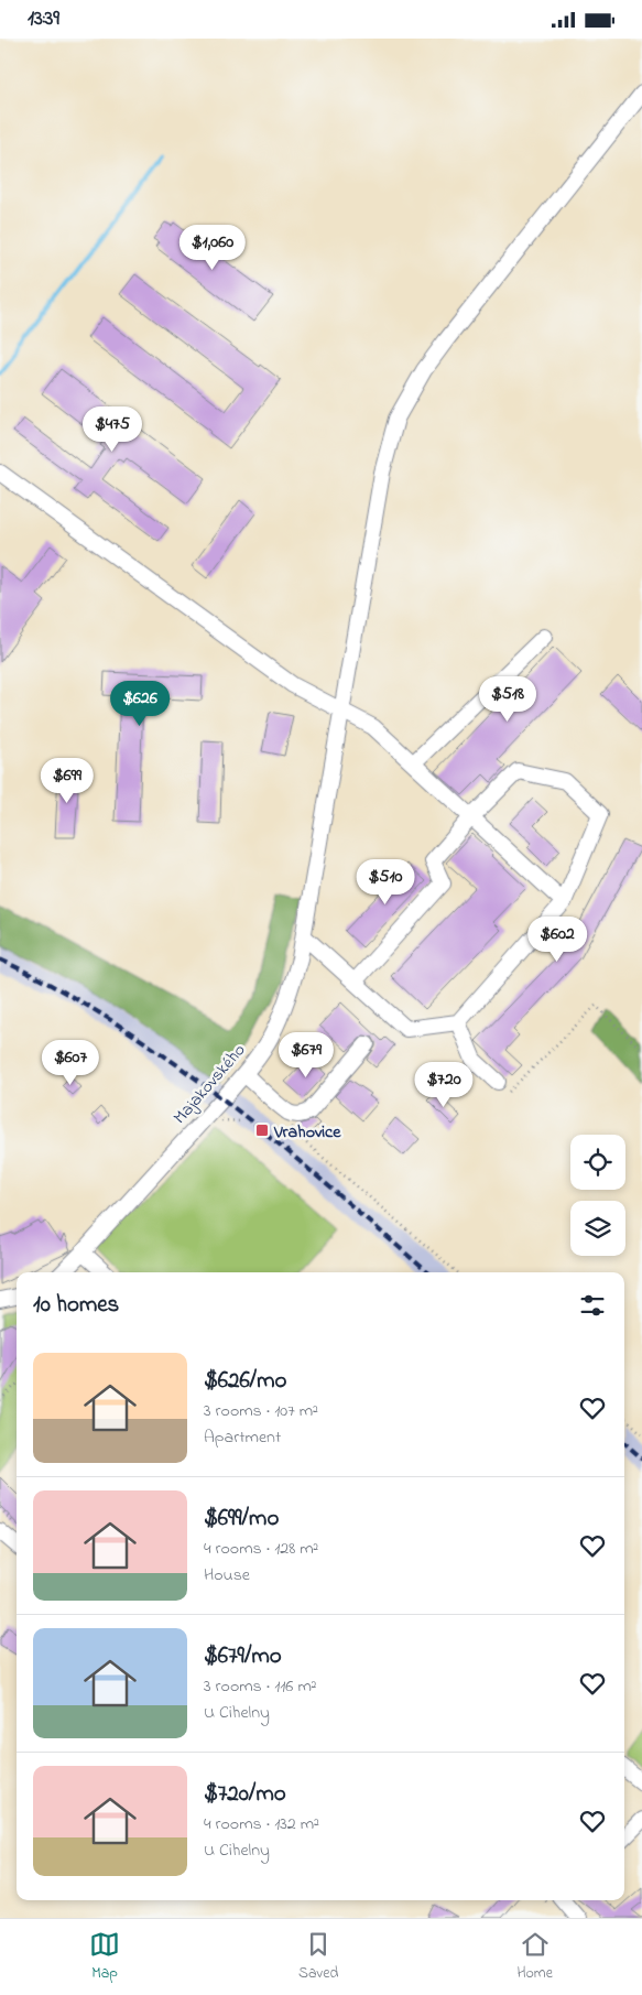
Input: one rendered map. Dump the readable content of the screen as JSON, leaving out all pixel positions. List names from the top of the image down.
{
  "streets": {
    "street": ["Majakovského"]
  },
  "places": {
    "transit": ["Vrahovice"]
  },
  "page": {
    "status": "13:39",
    "price": [
      "$1,060",
      "$475",
      "$518",
      "$626",
      "$699",
      "$510",
      "$602",
      "$679",
      "$607",
      "$720"
    ],
    "heading": "10 homes",
    "list": [
      {
        "name": "$626/mo",
        "note": "3 rooms · 107 m² · Apartment"
      },
      {
        "name": "$699/mo",
        "note": "4 rooms · 128 m² · House"
      },
      {
        "name": "$679/mo",
        "note": "3 rooms · 116 m² · U Cihelny"
      },
      {
        "name": "$720/mo",
        "note": "4 rooms · 132 m² · U Cihelny"
      }
    ],
    "tabs": ["Map", "Saved", "Home"]
  }
}
